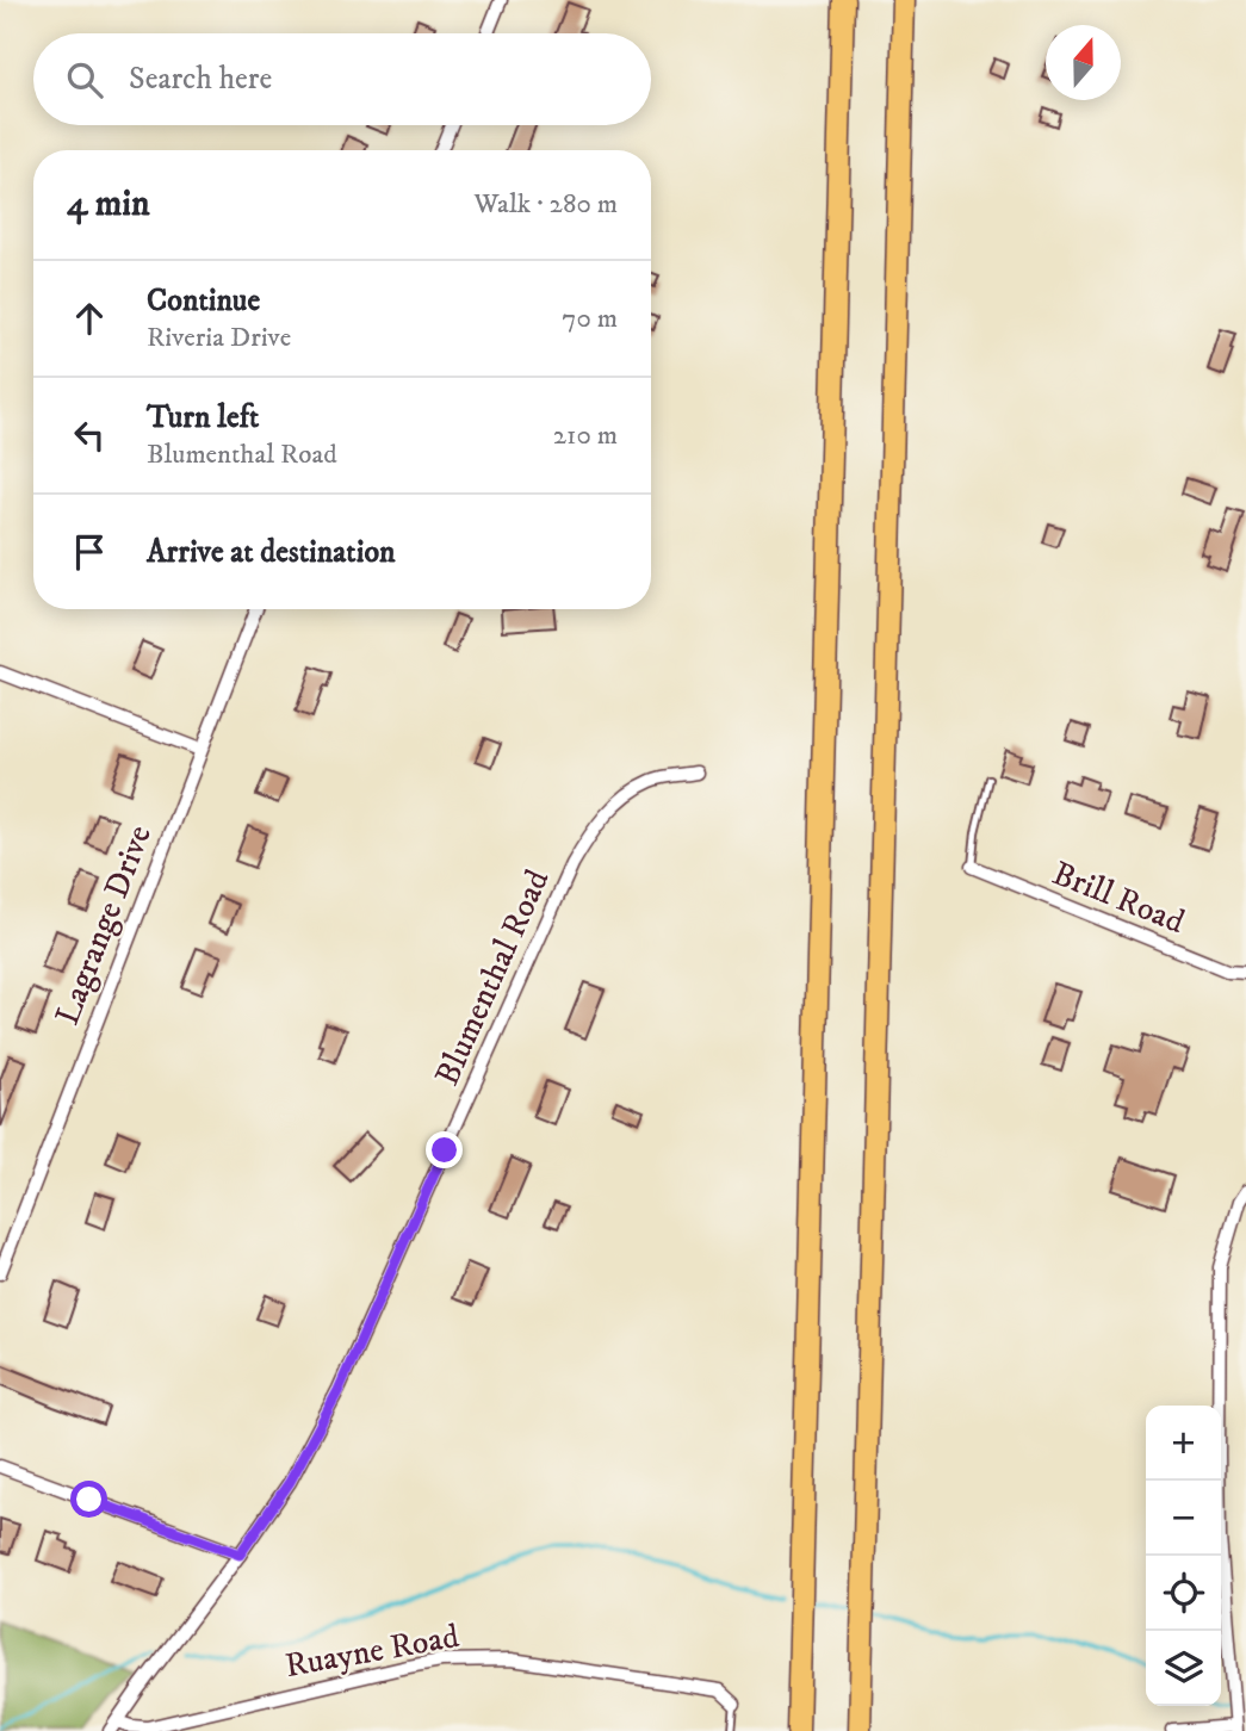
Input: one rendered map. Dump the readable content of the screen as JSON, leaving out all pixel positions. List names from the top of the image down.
{
  "streets": {
    "street": [
      "Brill Road",
      "Lagrange Drive",
      "Blumenthal Road",
      "Ruayne Road"
    ]
  },
  "crossings": [
    ["Blumenthal Road", "Ruayne Road"]
  ],
  "north": "top",
  "page": {
    "search": "Search here",
    "heading": ["4 min", "Walk · 280 m"],
    "list": [
      ["Continue", "Riveria Drive", "70 m"],
      ["Turn left", "Blumenthal Road", "210 m"],
      "Arrive at destination"
    ],
    "map_buttons": ["+", "−"]
  }
}
